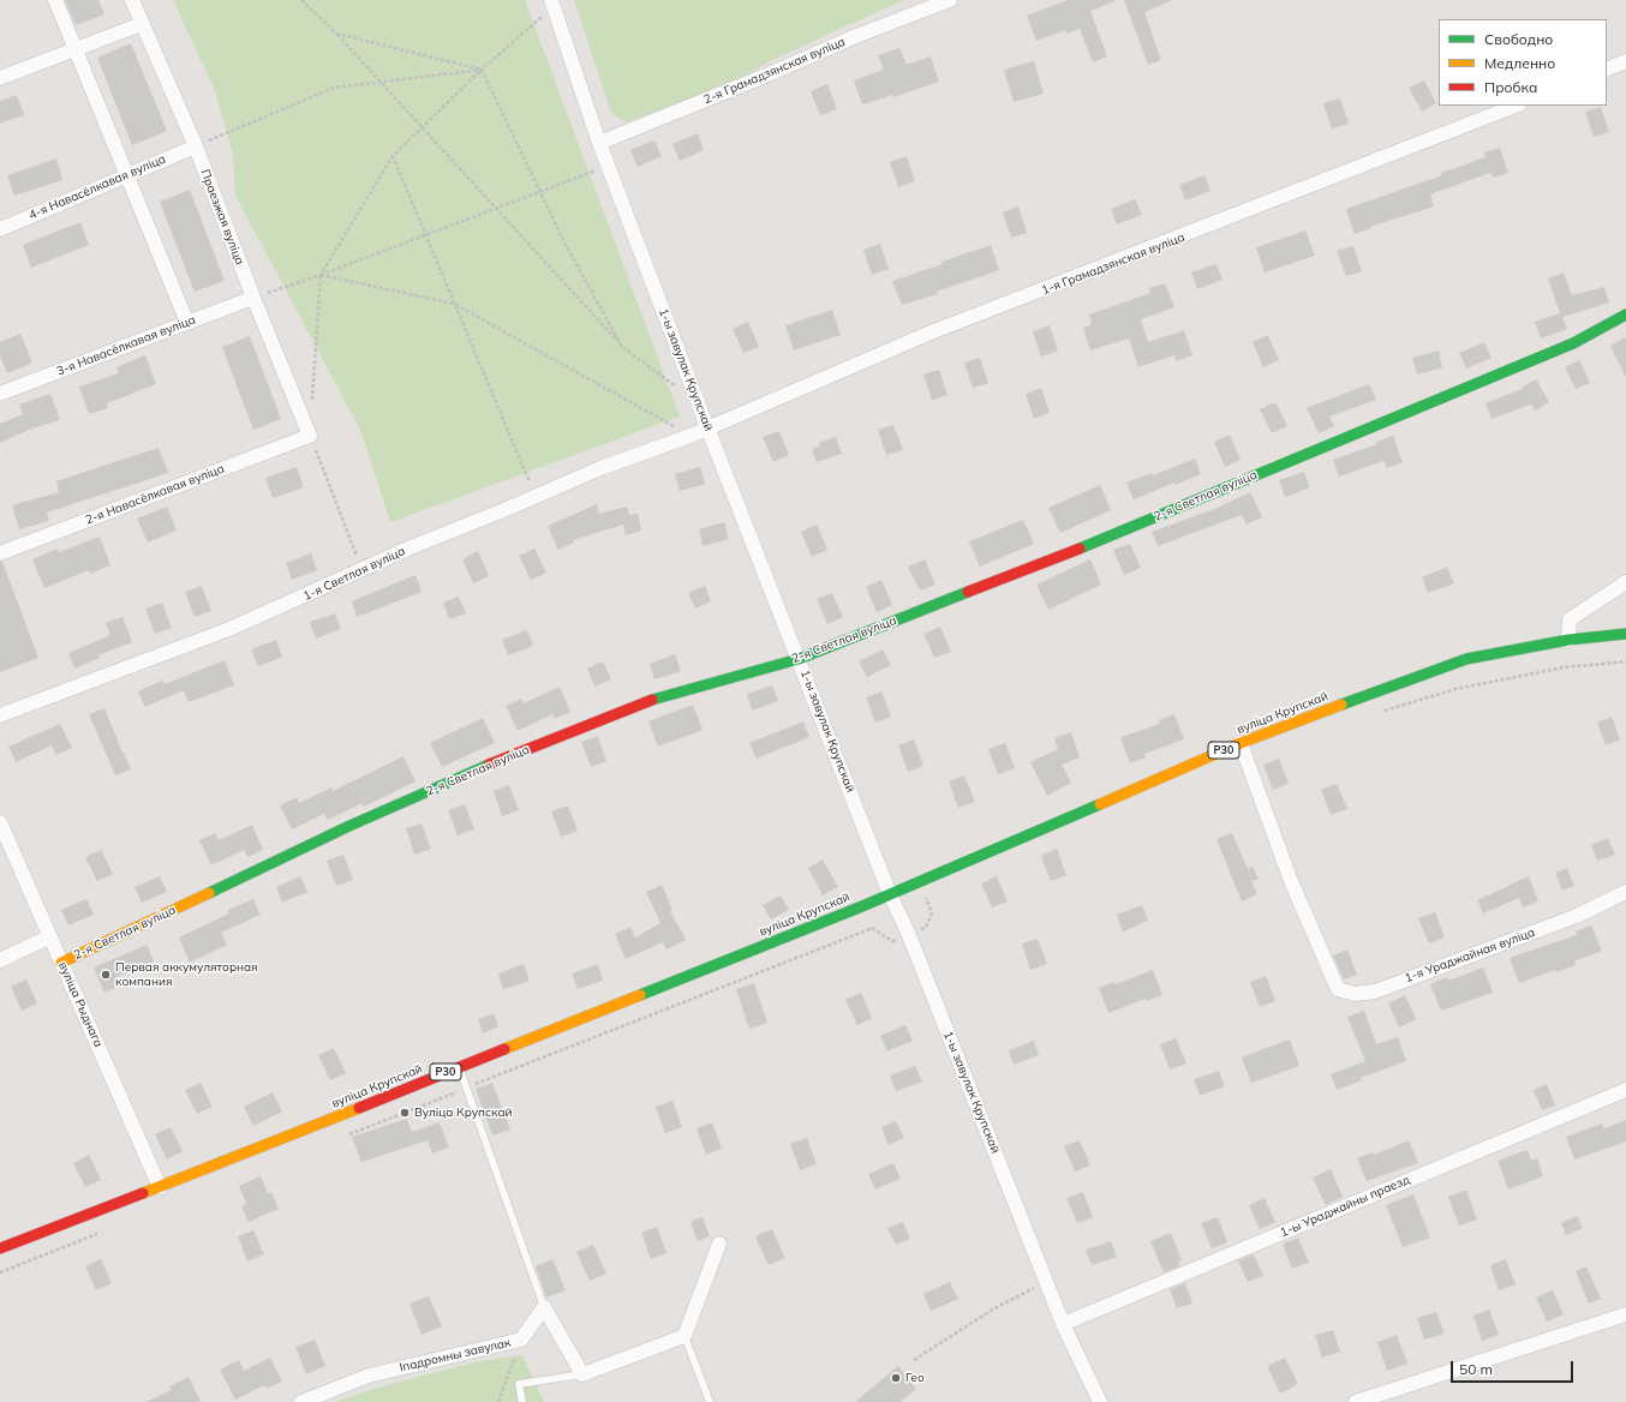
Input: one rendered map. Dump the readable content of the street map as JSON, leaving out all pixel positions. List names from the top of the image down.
{
  "streets": {
    "main road": ["2-я Светлая вуліца", "вуліца Крупскай", "Р30"],
    "street": [
      "2-я Грамадзянская вуліца",
      "4-я Навасёлкавая вуліца",
      "Праезжая вуліца",
      "1-я Грамадзянская вуліца",
      "3-я Навасёлкавая вуліца",
      "1-ы завулак Крупскай",
      "2-я Навасёлкавая вуліца",
      "1-я Светлая вуліца",
      "1-я Ураджайная вуліца",
      "вуліца Рыднага",
      "1-ы Ураджайны праезд",
      "Іпадромны завулак"
    ]
  },
  "crossings": [
    ["2-я Грамадзянская вуліца", "1-ы завулак Крупскай"],
    ["4-я Навасёлкавая вуліца", "Праезжая вуліца"],
    ["Праезжая вуліца", "3-я Навасёлкавая вуліца"],
    ["Праезжая вуліца", "2-я Навасёлкавая вуліца"],
    ["1-я Грамадзянская вуліца", "1-ы завулак Крупскай"],
    ["1-я Грамадзянская вуліца", "1-я Светлая вуліца"],
    ["1-ы завулак Крупскай", "2-я Светлая вуліца"],
    ["1-ы завулак Крупскай", "1-я Светлая вуліца"],
    ["1-ы завулак Крупскай", "вуліца Крупскай"],
    ["1-ы завулак Крупскай", "1-ы Ураджайны праезд"],
    ["2-я Светлая вуліца", "вуліца Рыднага"],
    ["вуліца Крупскай", "1-я Ураджайная вуліца"],
    ["вуліца Крупскай", "вуліца Рыднага"]
  ],
  "places": ["Первая аккумуляторная компания", "Вуліца Крупскай", "Гео"],
  "legend": ["Свободно", "Медленно", "Пробка"],
  "scale_bar": "50 m"
}
